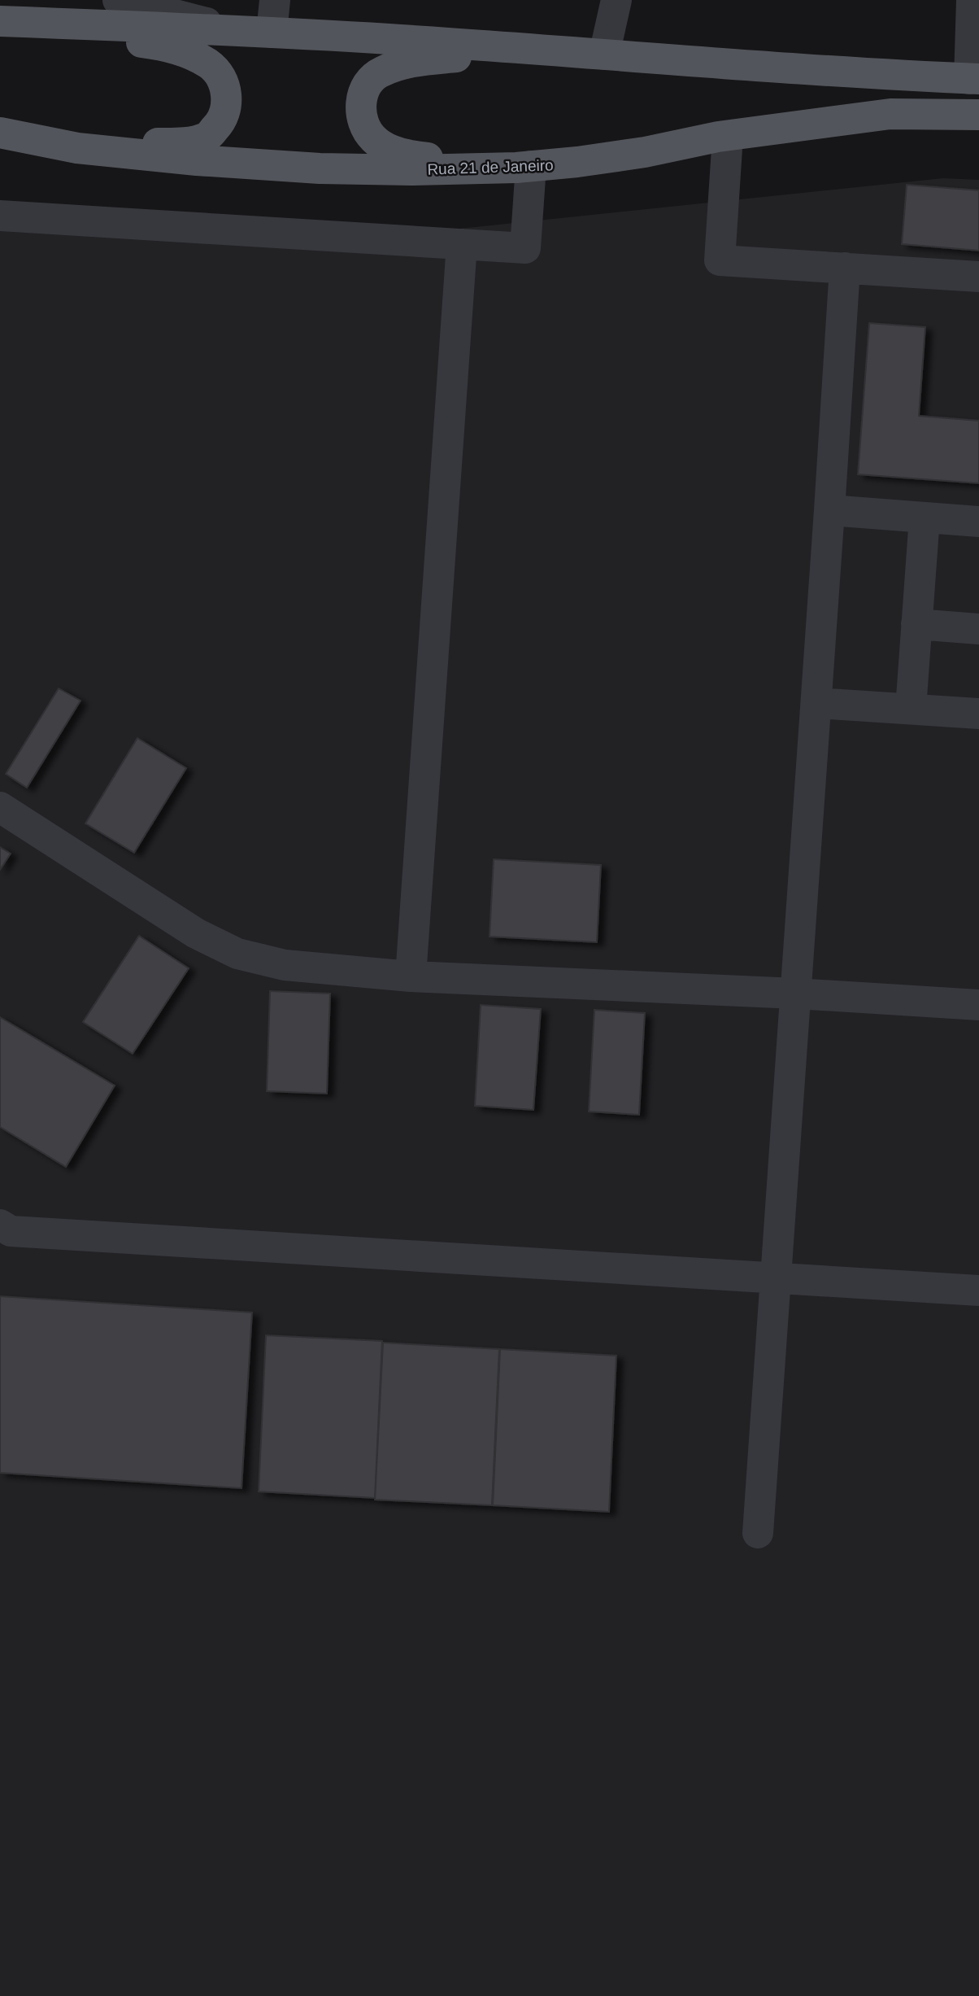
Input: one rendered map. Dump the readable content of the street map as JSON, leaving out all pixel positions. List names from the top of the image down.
{
  "streets": {
    "main road": ["Rua 21 de Janeiro"]
  }
}
